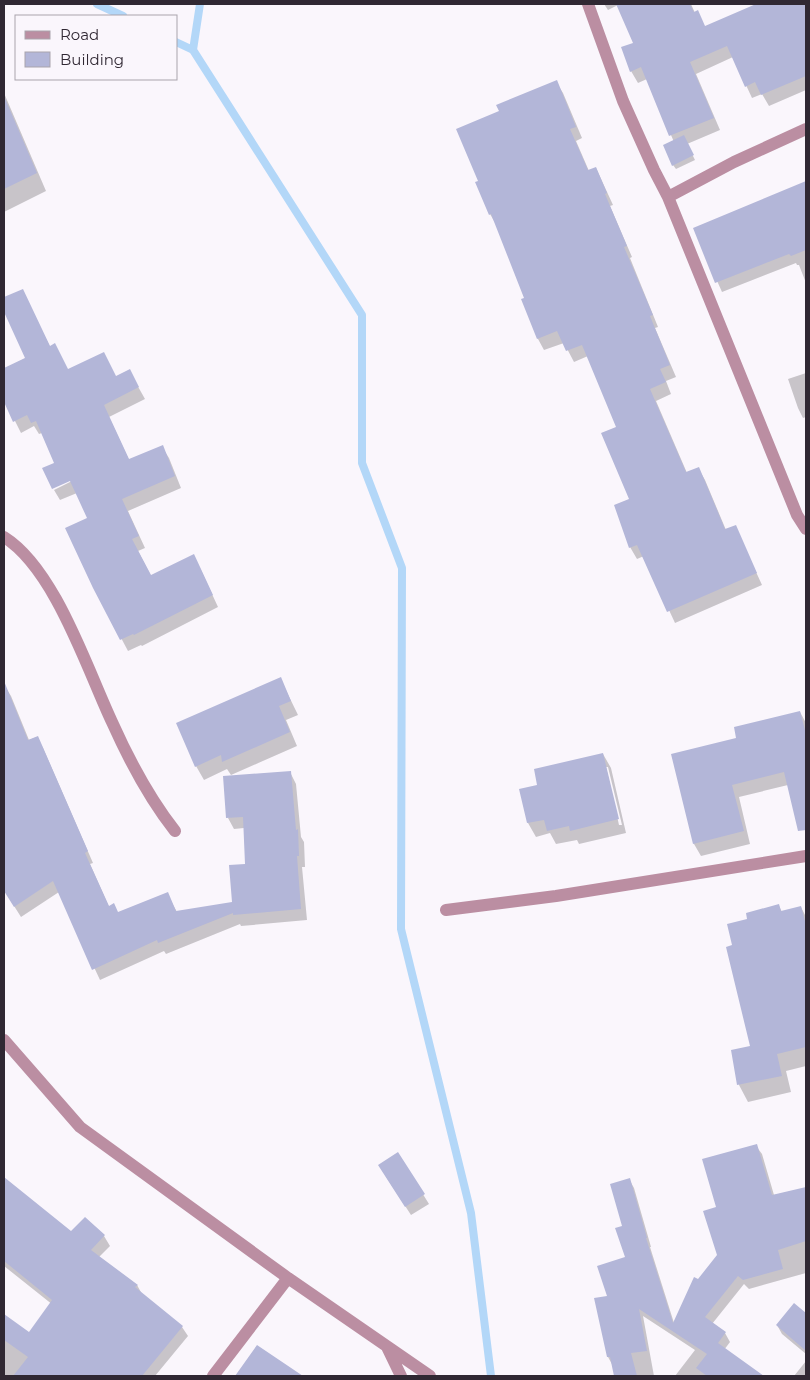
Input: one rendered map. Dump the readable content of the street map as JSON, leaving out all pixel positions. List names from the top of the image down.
{
  "legend": ["Road", "Building"]
}
